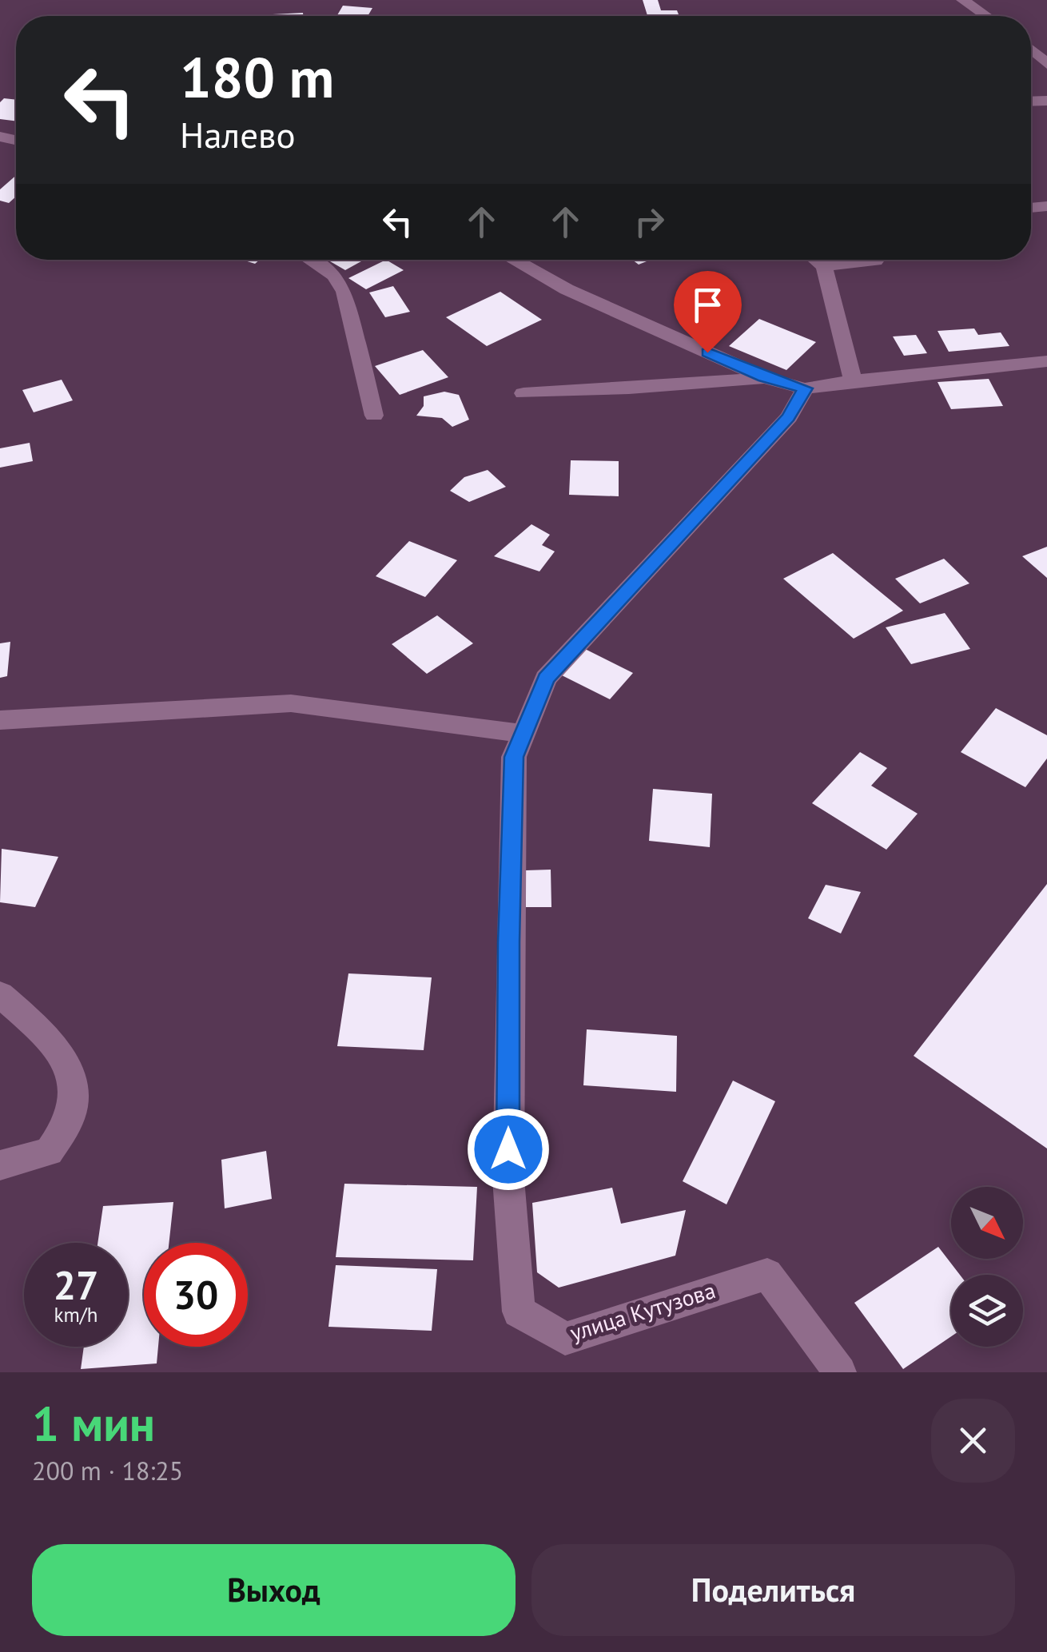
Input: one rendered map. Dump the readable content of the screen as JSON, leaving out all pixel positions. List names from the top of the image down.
{
  "streets": {
    "street": ["улица Кутузова"]
  },
  "north": "bottom right",
  "page": {
    "turn": ["180 m", "Налево"],
    "speed": "27 km/h",
    "limit": "30",
    "heading": ["1 мин", "200 m · 18:25"],
    "buttons": ["Выход", "Поделиться"]
  }
}
